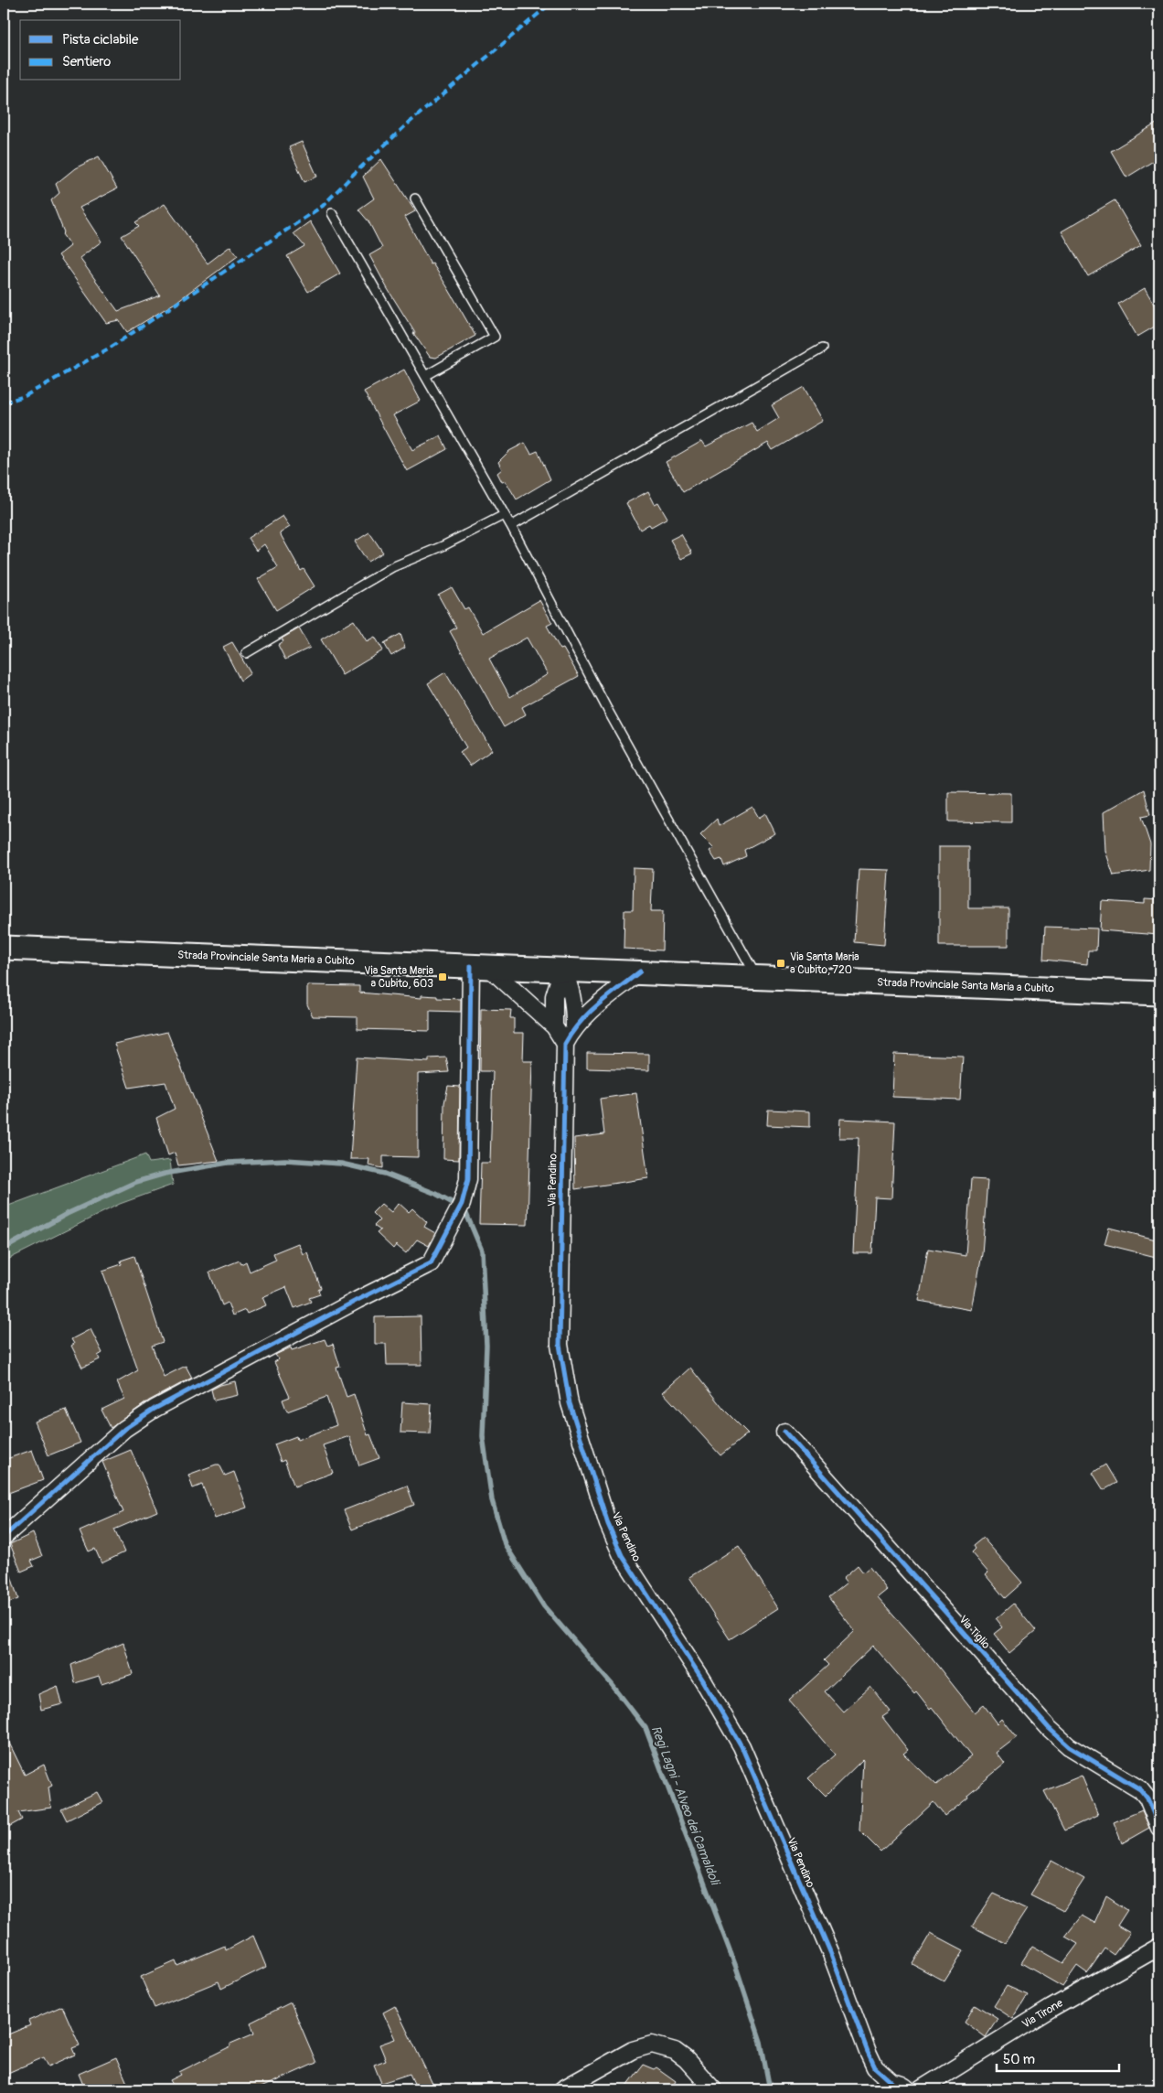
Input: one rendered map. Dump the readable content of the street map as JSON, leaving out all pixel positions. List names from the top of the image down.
{
  "streets": {
    "main road": ["Strada Provinciale Santa Maria a Cubito"],
    "street": ["Via Pendino", "Via Tiglio", "Via Tirone"]
  },
  "crossings": [
    ["Strada Provinciale Santa Maria a Cubito", "Via Pendino"]
  ],
  "water": ["Regi Lagni - Alveo dei Camaldoli"],
  "places": {
    "transit": ["Via Santa Maria a Cubito, 720", "Via Santa Maria a Cubito, 603"]
  },
  "legend": ["Pista ciclabile", "Sentiero"],
  "scale_bar": "50 m"
}
